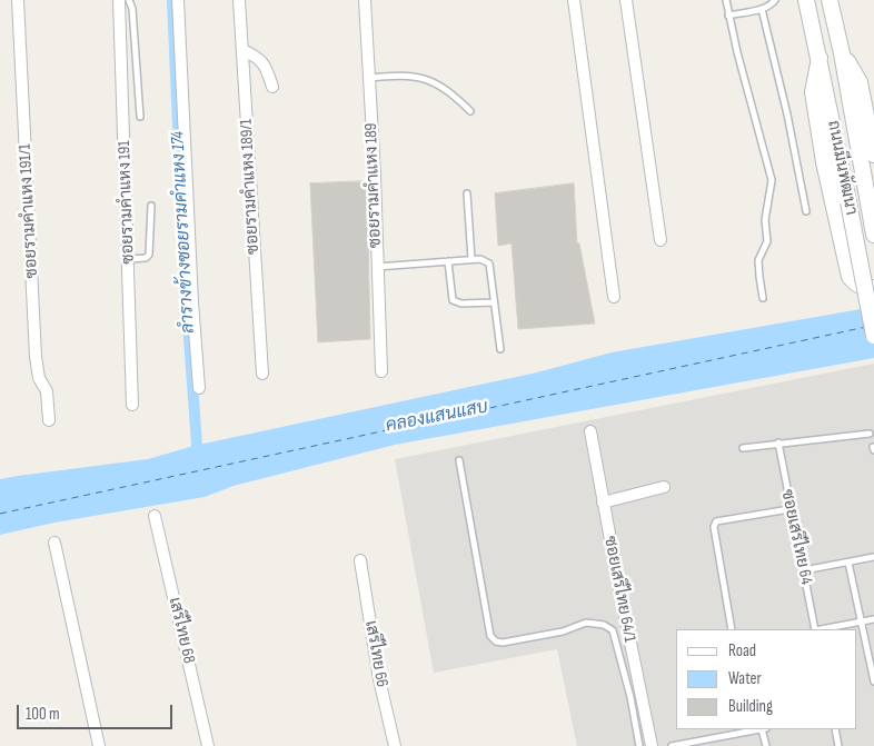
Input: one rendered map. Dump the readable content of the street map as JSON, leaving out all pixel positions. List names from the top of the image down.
{
  "streets": {
    "street": [
      "ถนนมีนพัฒนา",
      "ซอยรามคำแหง 189",
      "ซอยรามคำแหง 189/1",
      "ซอยรามคำแหง 191",
      "ซอยรามคำแหง 191/1",
      "ซอยเสรีไทย 64/1",
      "เสรีไทย 68",
      "เสรีไทย 66"
    ],
    "lane": ["ซอยเสรีไทย 64"]
  },
  "water": ["ลำรางข้างซอยรามคำแหง 174", "คลองแสนแสบ"],
  "legend": ["Road", "Water", "Building"],
  "scale_bar": "100 m"
}
